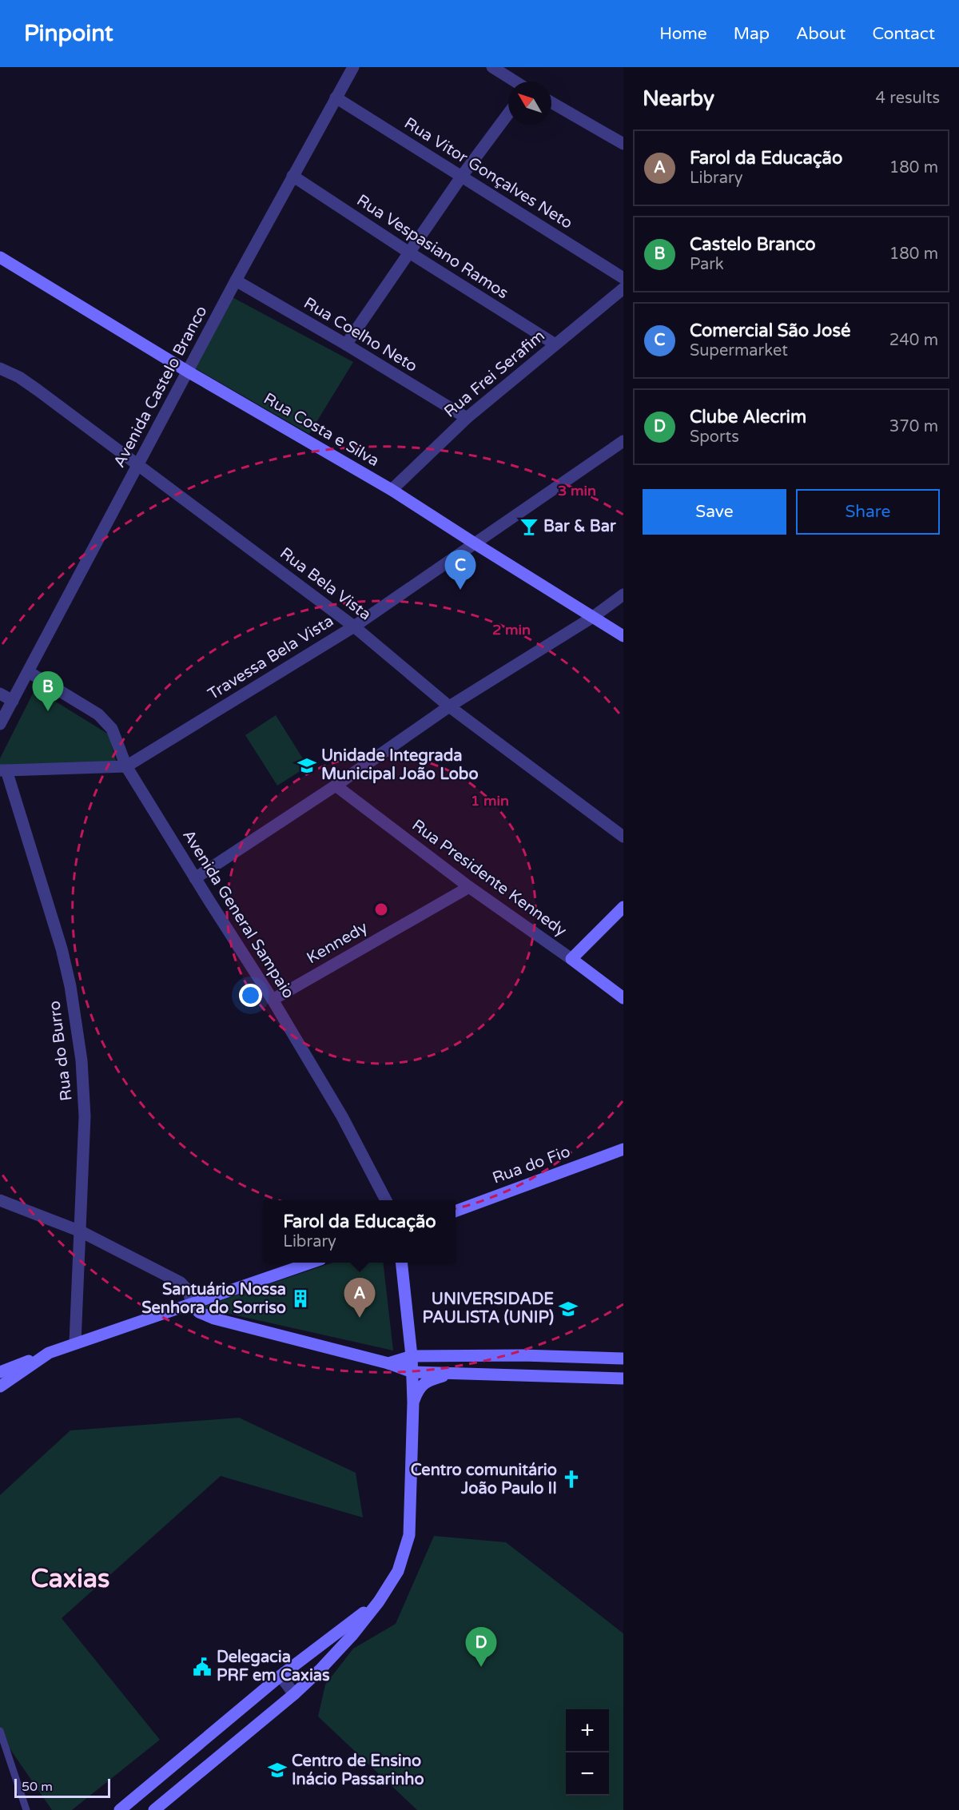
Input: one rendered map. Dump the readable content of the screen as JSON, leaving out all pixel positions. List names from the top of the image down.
{
  "streets": {
    "street": [
      "Rua Vitor Gonçalves Neto",
      "Rua Vespasiano Ramos",
      "Rua Coelho Neto",
      "Rua Frei Serafim",
      "Avenida Castelo Branco",
      "Rua Costa e Silva",
      "Rua Bela Vista",
      "Travessa Bela Vista",
      "Rua Presidente Kennedy",
      "Avenida General Sampaio",
      "Kennedy",
      "Rua do Burro",
      "Rua do Fio"
    ]
  },
  "crossings": [
    ["Rua Vitor Gonçalves Neto", "Avenida Castelo Branco"],
    ["Rua Vespasiano Ramos", "Rua Frei Serafim"],
    ["Rua Vespasiano Ramos", "Avenida Castelo Branco"],
    ["Rua Coelho Neto", "Rua Frei Serafim"],
    ["Rua Coelho Neto", "Avenida Castelo Branco"],
    ["Rua Frei Serafim", "Rua Costa e Silva"],
    ["Avenida Castelo Branco", "Rua Costa e Silva"],
    ["Avenida Castelo Branco", "Rua Bela Vista"],
    ["Avenida Castelo Branco", "Avenida General Sampaio"],
    ["Rua Costa e Silva", "Travessa Bela Vista"],
    ["Rua Bela Vista", "Travessa Bela Vista"],
    ["Travessa Bela Vista", "Avenida General Sampaio"],
    ["Travessa Bela Vista", "Rua do Burro"],
    ["Rua Presidente Kennedy", "Kennedy"],
    ["Avenida General Sampaio", "Kennedy"]
  ],
  "districts": ["Caxias"],
  "places": {
    "bar": ["Bar & Bar"],
    "school or university": ["Unidade Integrada Municipal João Lobo", "UNIVERSIDADE PAULISTA (UNIP)", "Centro de Ensino Inácio Passarinho"],
    "building": ["Santuário Nossa Senhora do Sorriso"],
    "church": ["Centro comunitário João Paulo II"],
    "public building": ["Delegacia PRF em Caxias"]
  },
  "scale_bar": "50 m",
  "north": "top left",
  "page": {
    "header": "Pinpoint",
    "nav": [
      "Home",
      "Map",
      "About",
      "Contact"
    ],
    "heading": ["Nearby", "4 results"],
    "list": [
      {
        "mark": "A",
        "name": "Farol da Educação",
        "note": "Library",
        "value": "180 m"
      },
      {
        "mark": "B",
        "name": "Castelo Branco",
        "note": "Park",
        "value": "180 m"
      },
      {
        "mark": "C",
        "name": "Comercial São José",
        "note": "Supermarket",
        "value": "240 m"
      },
      {
        "mark": "D",
        "name": "Clube Alecrim",
        "note": "Sports",
        "value": "370 m"
      }
    ],
    "buttons": ["Save", "Share"],
    "pins": [
      "C",
      "B",
      "A",
      "D"
    ],
    "popup": ["Farol da Educação", "Library"],
    "map_buttons": ["+", "−"],
    "scale": "50 m"
  },
  "rings": ["3 min", "2 min", "1 min"]
}
